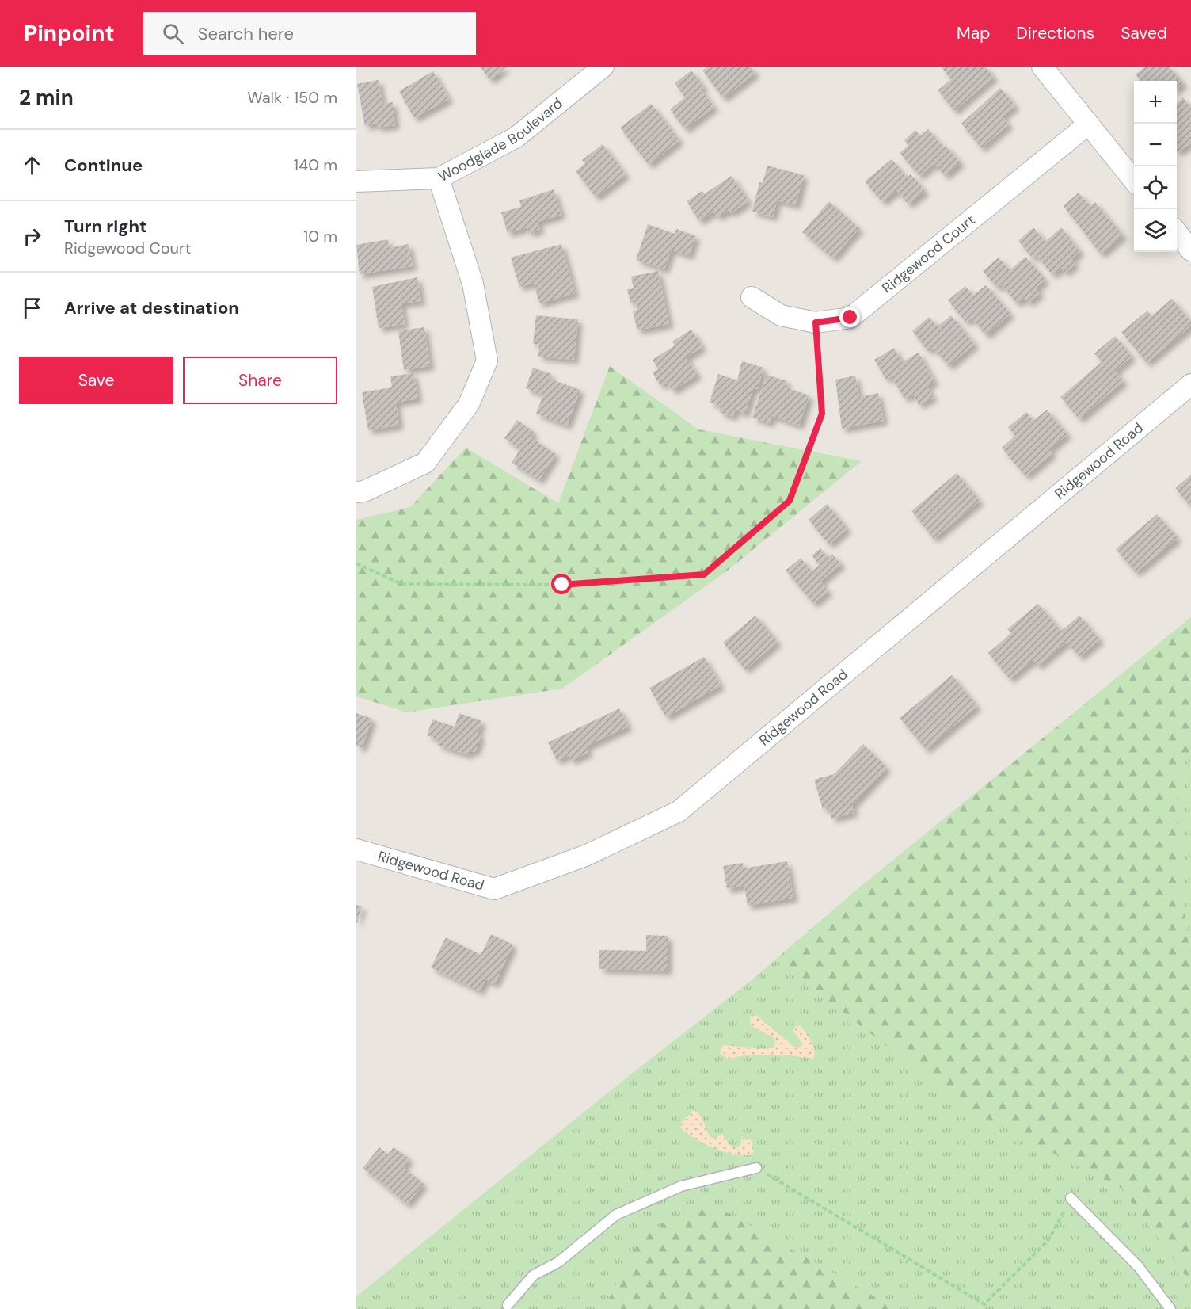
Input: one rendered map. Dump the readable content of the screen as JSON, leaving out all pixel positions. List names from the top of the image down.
{
  "streets": {
    "street": ["Woodglade Boulevard", "Ridgewood Court", "Ridgewood Road"]
  },
  "page": {
    "header": "Pinpoint",
    "search": "Search here",
    "nav": ["Map", "Directions", "Saved"],
    "heading": ["2 min", "Walk · 150 m"],
    "map_buttons": ["+", "−"],
    "list": [
      ["Continue", "140 m"],
      ["Turn right", "Ridgewood Court", "10 m"],
      "Arrive at destination"
    ],
    "buttons": ["Save", "Share"]
  }
}
